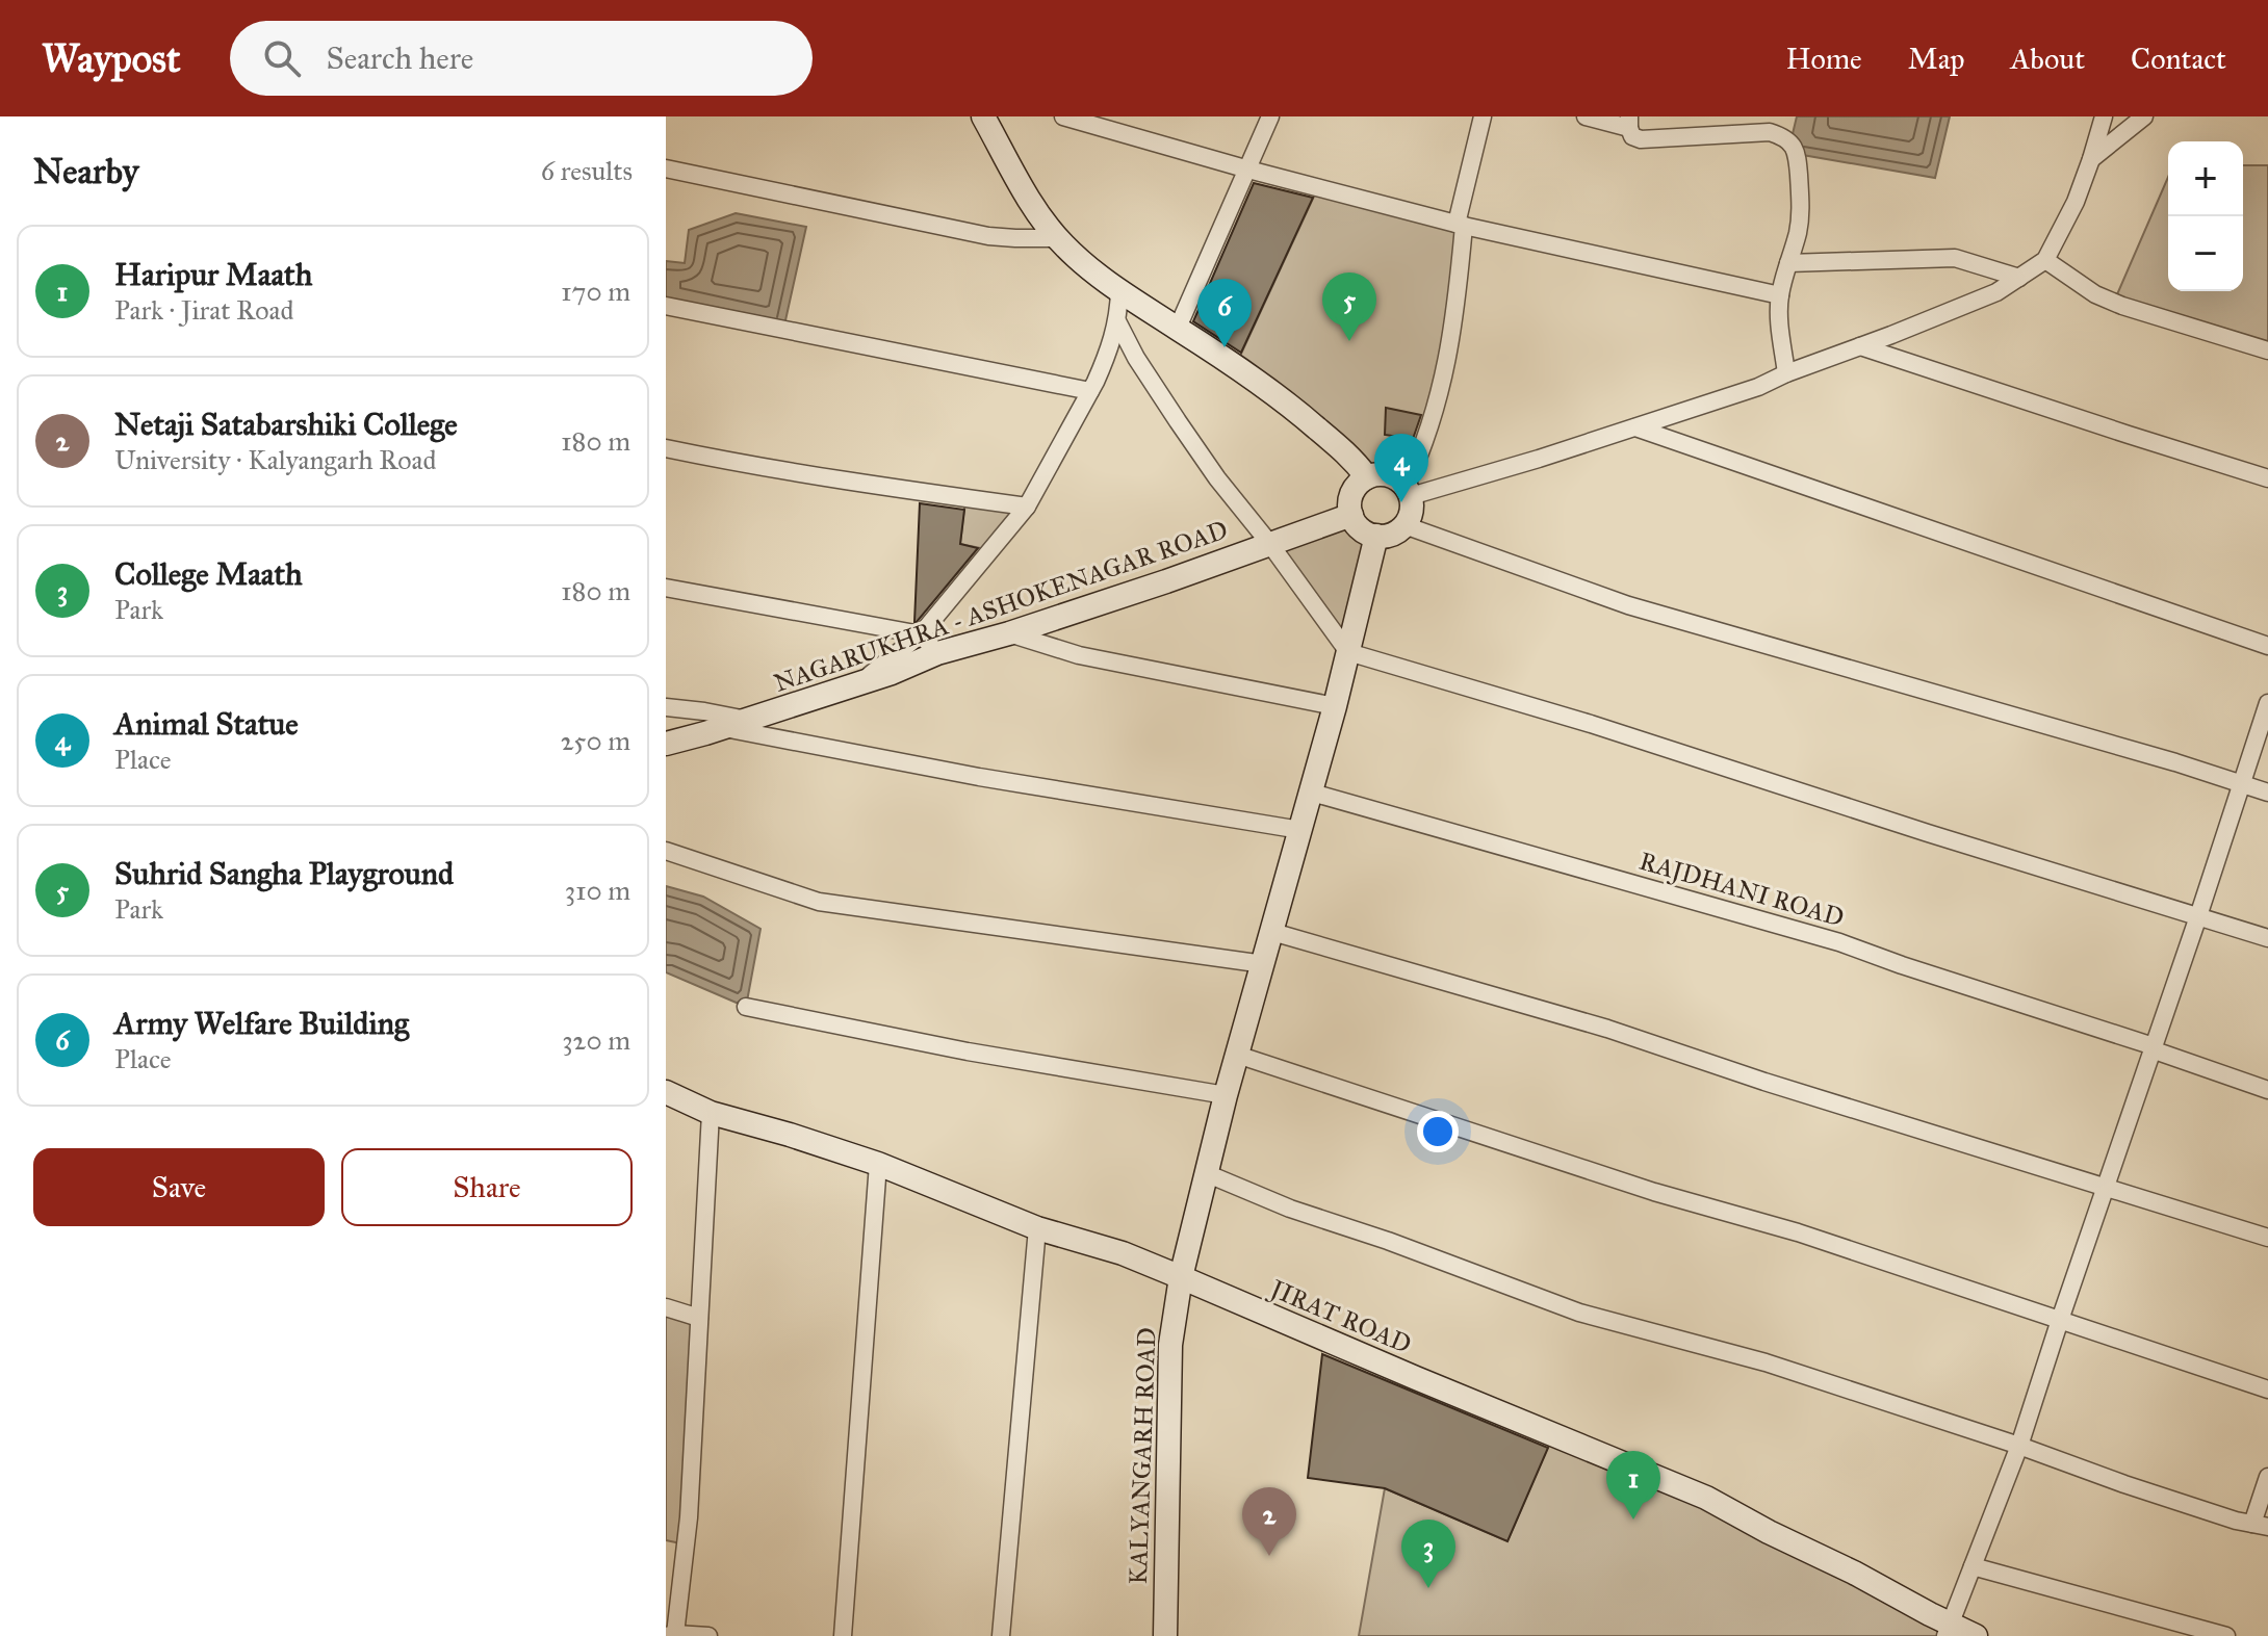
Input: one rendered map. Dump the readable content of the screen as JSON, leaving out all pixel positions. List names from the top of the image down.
{
  "streets": {
    "main road": ["NAGARUKHRA - ASHOKENAGAR ROAD", "JIRAT ROAD", "KALYANGARH ROAD"],
    "street": ["RAJDHANI ROAD"]
  },
  "crossings": [
    ["NAGARUKHRA - ASHOKENAGAR ROAD", "KALYANGARH ROAD"],
    ["RAJDHANI ROAD", "KALYANGARH ROAD"],
    ["JIRAT ROAD", "KALYANGARH ROAD"]
  ],
  "page": {
    "header": "Waypost",
    "search": "Search here",
    "nav": [
      "Home",
      "Map",
      "About",
      "Contact"
    ],
    "heading": ["Nearby", "6 results"],
    "map_buttons": ["+", "−"],
    "list": [
      {
        "mark": "1",
        "name": "Haripur Maath",
        "note": "Park · Jirat Road",
        "value": "170 m"
      },
      {
        "mark": "2",
        "name": "Netaji Satabarshiki College",
        "note": "University · Kalyangarh Road",
        "value": "180 m"
      },
      {
        "mark": "3",
        "name": "College Maath",
        "note": "Park",
        "value": "180 m"
      },
      {
        "mark": "4",
        "name": "Animal Statue",
        "note": "Place",
        "value": "250 m"
      },
      {
        "mark": "5",
        "name": "Suhrid Sangha Playground",
        "note": "Park",
        "value": "310 m"
      },
      {
        "mark": "6",
        "name": "Army Welfare Building",
        "note": "Place",
        "value": "320 m"
      }
    ],
    "pins": [
      "5",
      "6",
      "4",
      "1",
      "2",
      "3"
    ],
    "buttons": ["Save", "Share"]
  }
}
